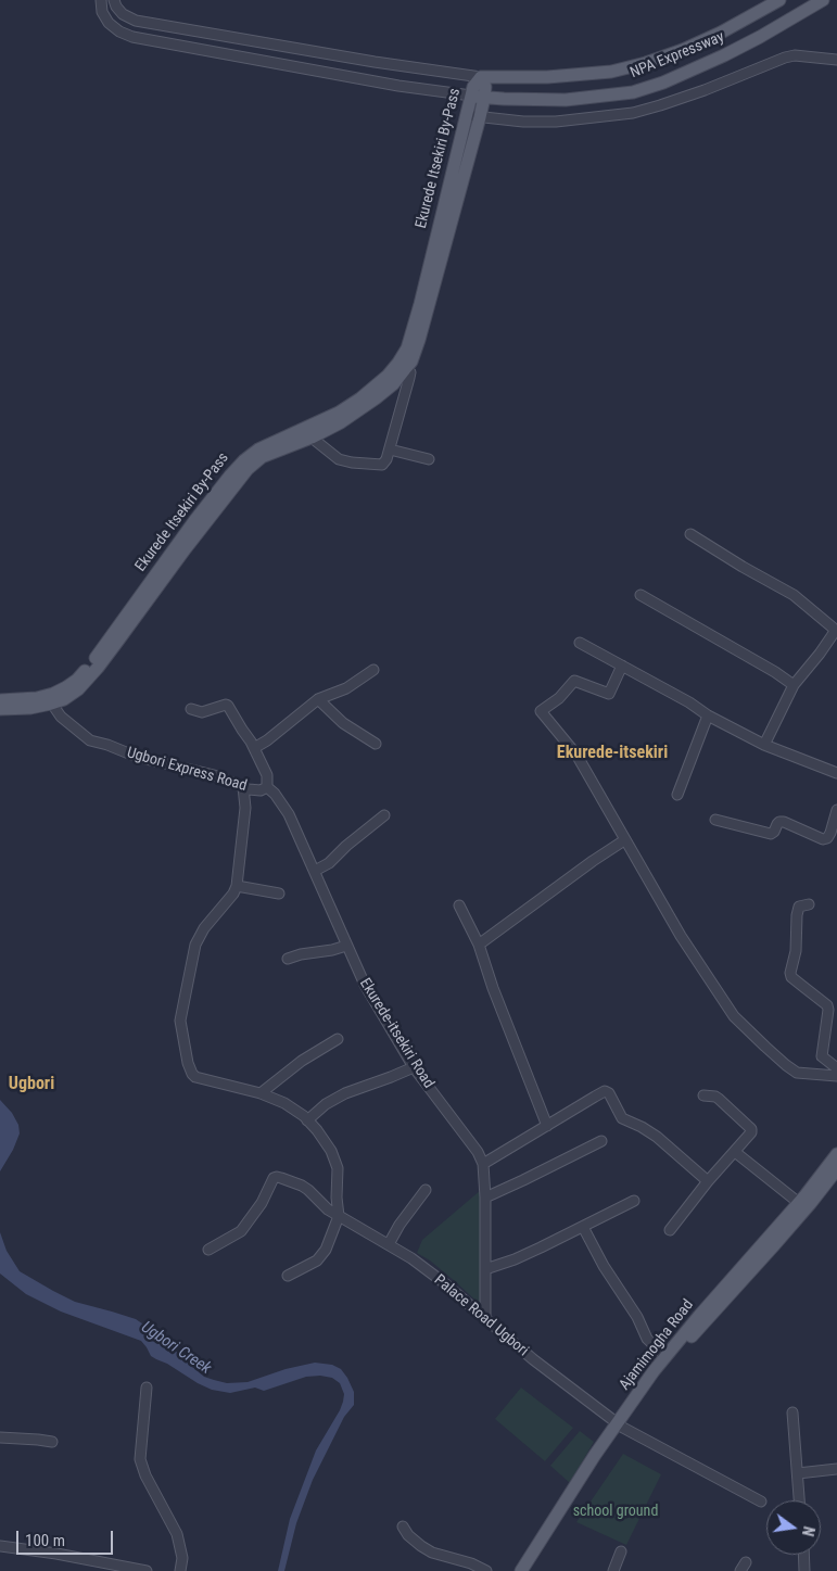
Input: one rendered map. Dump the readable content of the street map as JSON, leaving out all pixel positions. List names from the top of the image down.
{
  "streets": {
    "main road": ["NPA Expressway", "Ekurede Itsekiri By-Pass", "Ajamimogha Road"],
    "street": ["Ugbori Express Road", "Ekurede-itsekiri Road", "Palace Road Ugbori"]
  },
  "crossings": [
    ["NPA Expressway", "Ekurede Itsekiri By-Pass"],
    ["Ekurede Itsekiri By-Pass", "Ugbori Express Road"],
    ["Ugbori Express Road", "Ekurede-itsekiri Road"],
    ["Ekurede-itsekiri Road", "Palace Road Ugbori"],
    ["Palace Road Ugbori", "Ajamimogha Road"]
  ],
  "districts": ["Ekurede-itsekiri", "Ugbori"],
  "water": ["Ugbori Creek"],
  "parks": ["school ground"],
  "scale_bar": "100 m",
  "north": "right"
}
